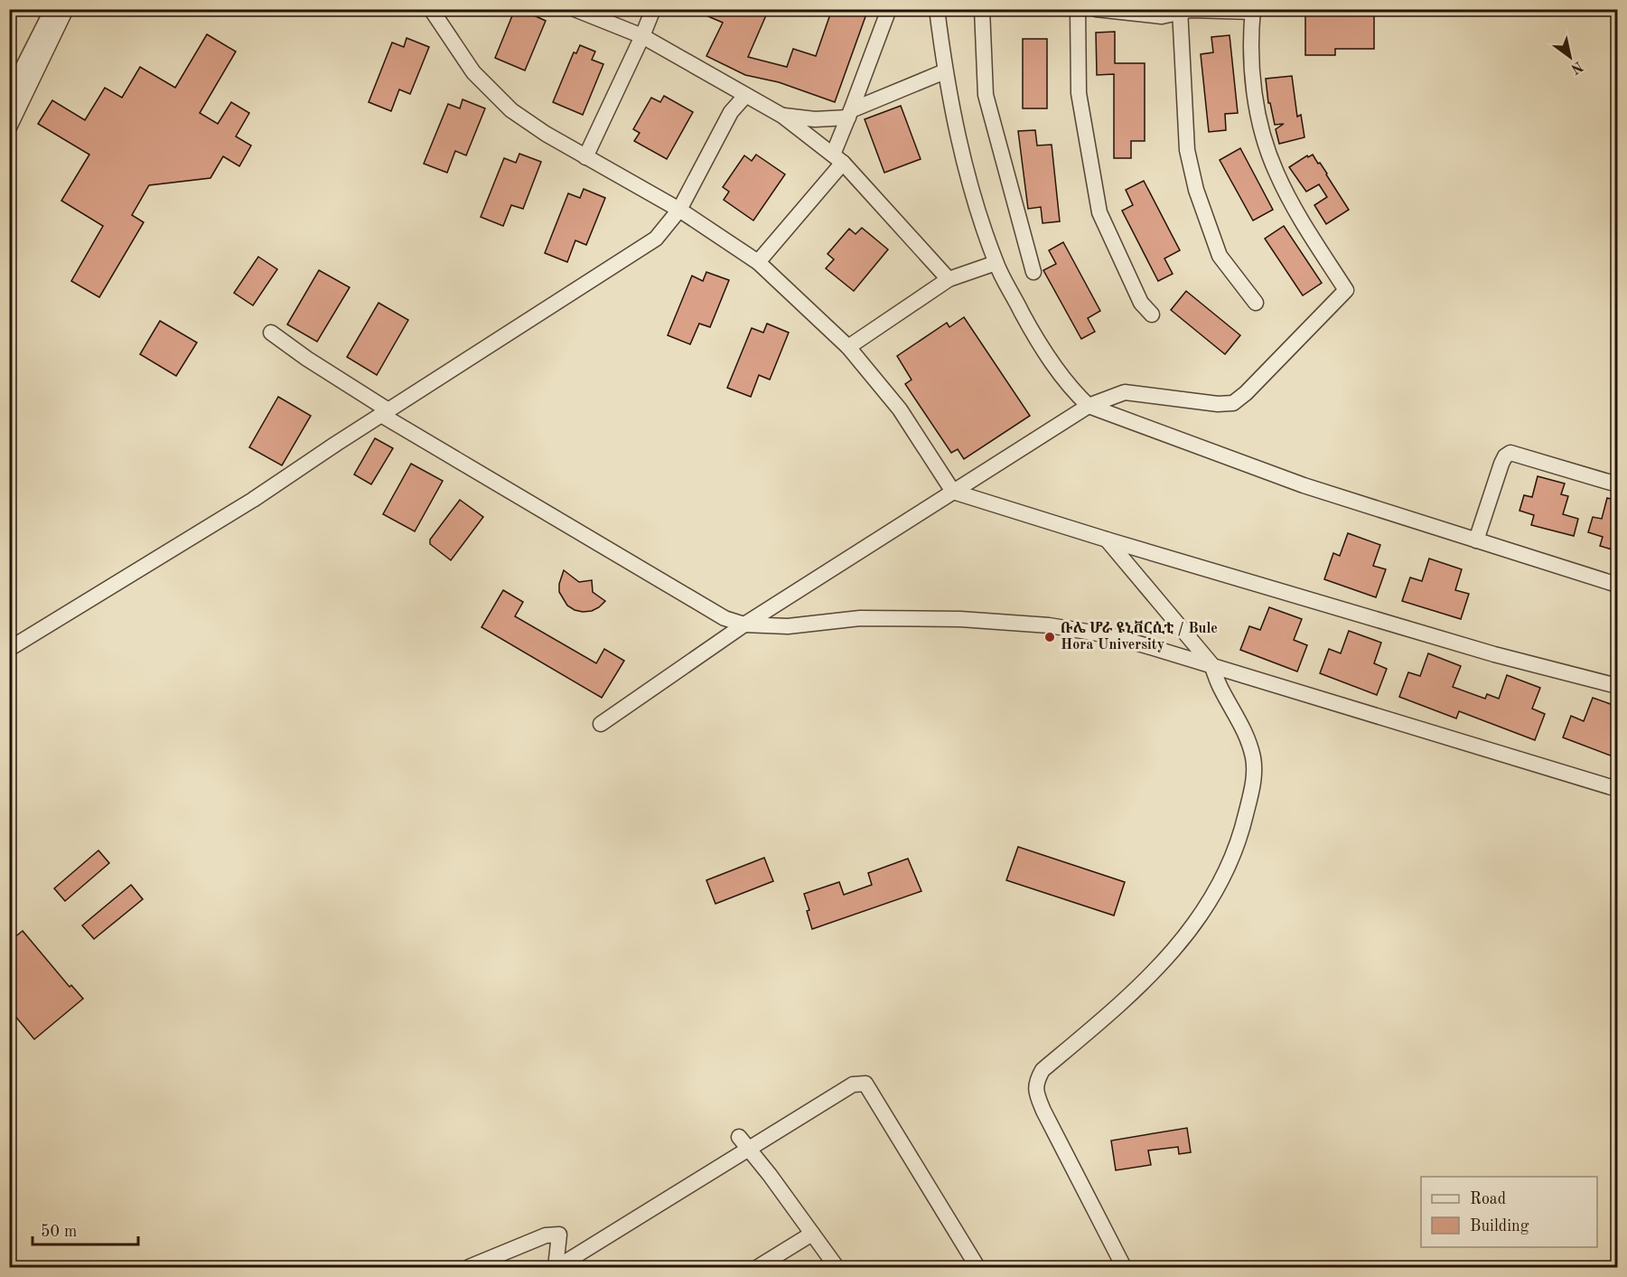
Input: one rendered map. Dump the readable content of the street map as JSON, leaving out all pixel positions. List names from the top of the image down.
{
  "places": ["ቡሌ ሆራ ዩኒቨርሲቲ / Bule Hora University"],
  "legend": ["Road", "Building"],
  "scale_bar": "50 m",
  "north": "bottom right"
}
